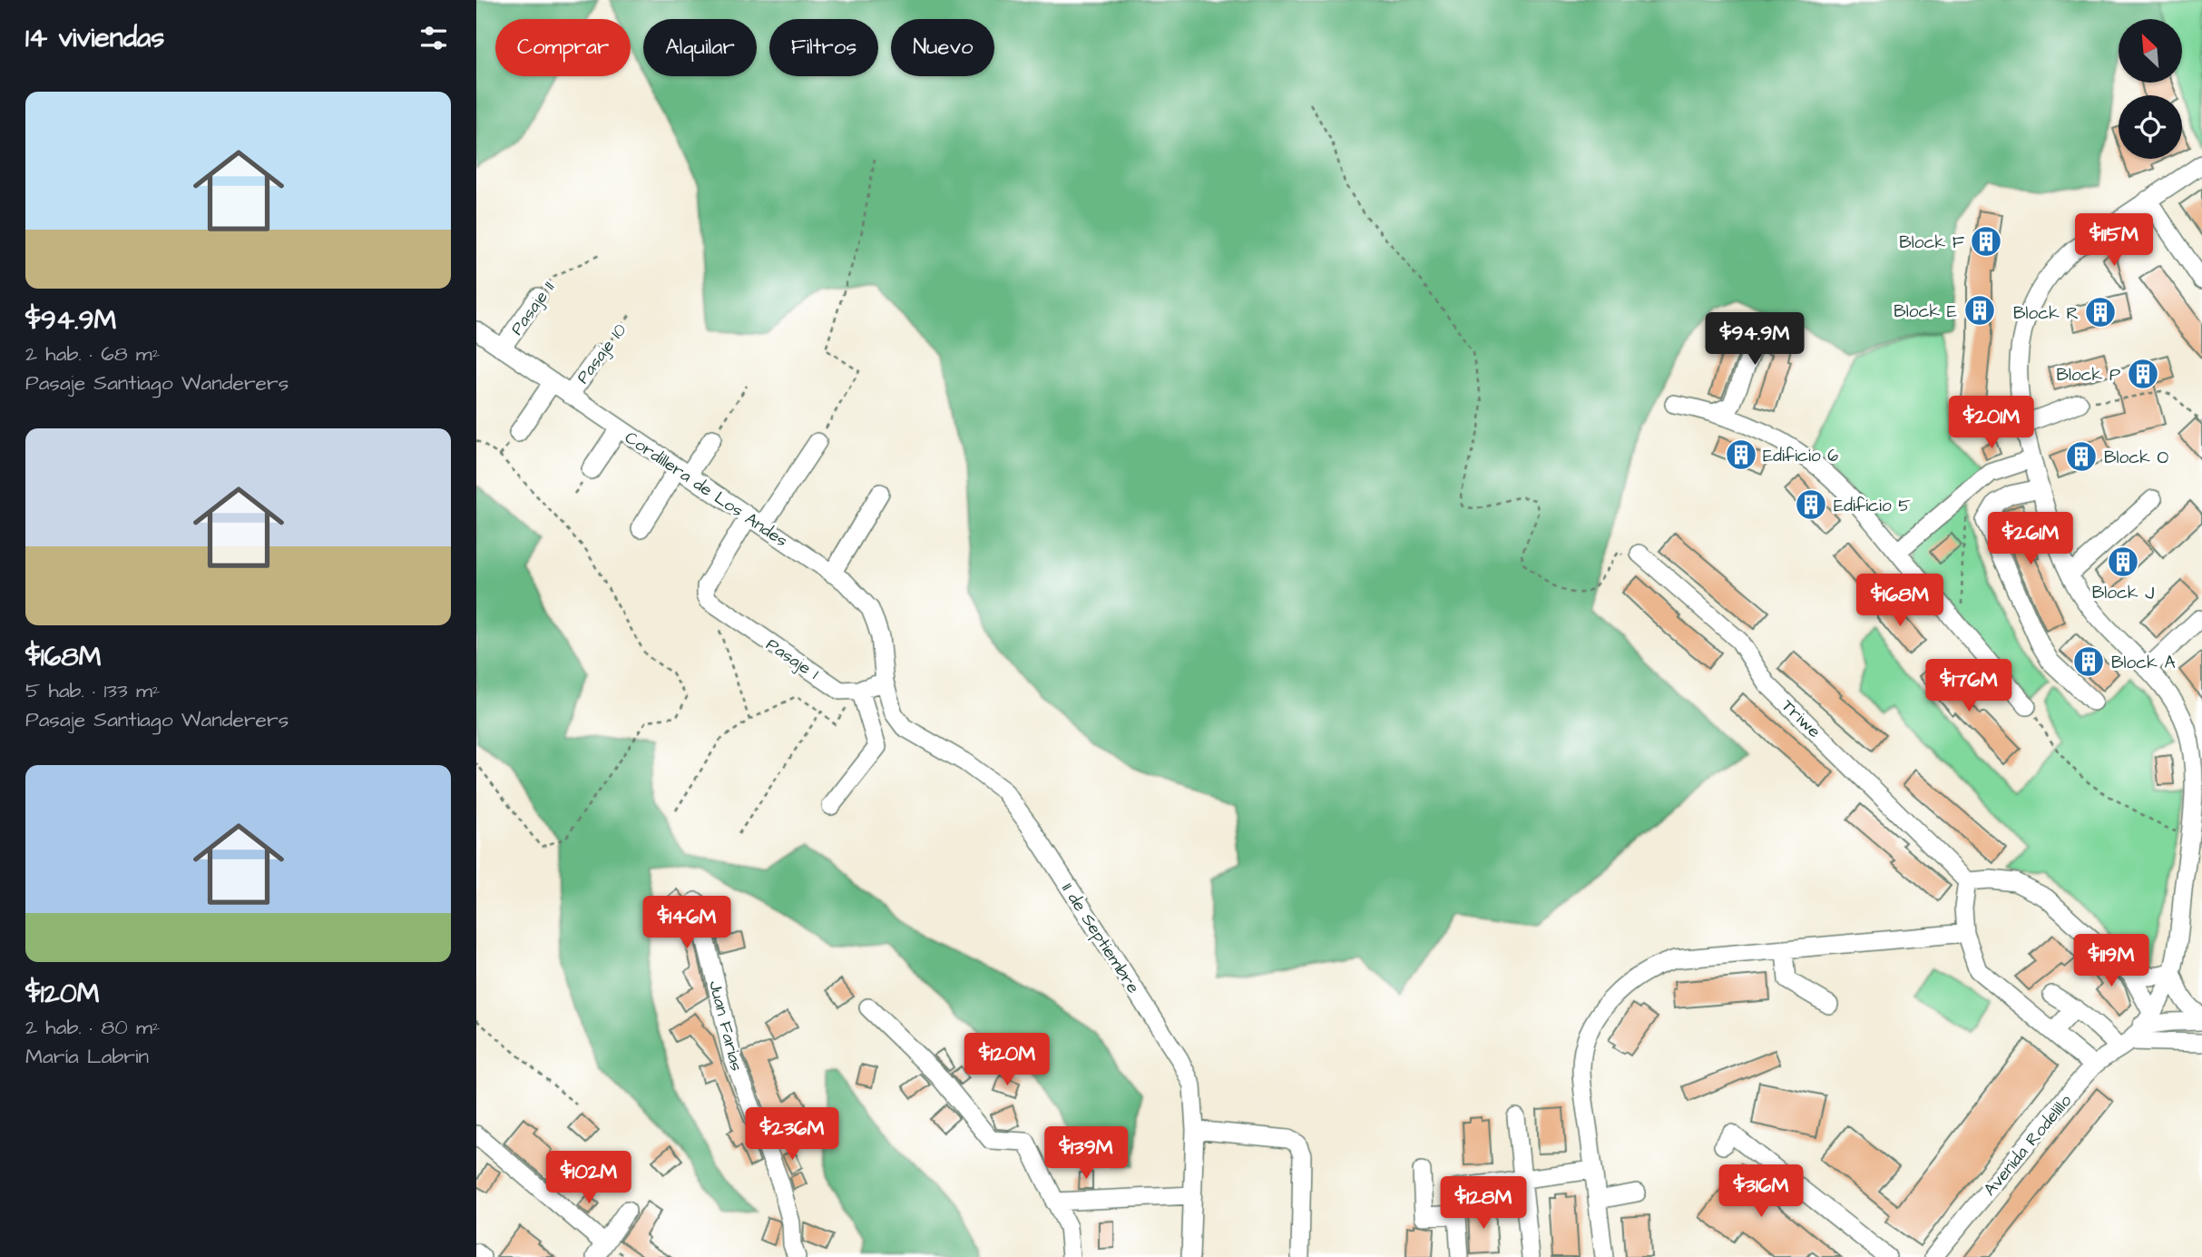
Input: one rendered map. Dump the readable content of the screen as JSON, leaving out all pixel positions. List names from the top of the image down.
{
  "streets": {
    "street": [
      "Pasaje 11",
      "Pasaje 10",
      "Cordillera de Los Andes",
      "Pasaje 1",
      "Triwe",
      "11 de Septiembre",
      "Juan Farias",
      "Avenida Rodelillo"
    ]
  },
  "crossings": [
    ["Pasaje 11", "Cordillera de Los Andes"],
    ["Pasaje 10", "Cordillera de Los Andes"],
    ["Cordillera de Los Andes", "Pasaje 1"],
    ["Cordillera de Los Andes", "11 de Septiembre"],
    ["Pasaje 1", "11 de Septiembre"]
  ],
  "places": {
    "building": [
      "Block F",
      "Block E",
      "Block R",
      "Block P",
      "Edificio 6",
      "Block O",
      "Edificio 5",
      "Block J",
      "Block A"
    ]
  },
  "north": "top left",
  "page": {
    "heading": "14 viviendas",
    "chip": [
      "Comprar",
      "Alquilar",
      "Filtros",
      "Nuevo"
    ],
    "list": [
      {
        "name": "$94.9M",
        "note": "2 hab. · 68 m² · Pasaje Santiago Wanderers"
      },
      {
        "name": "$168M",
        "note": "5 hab. · 133 m² · Pasaje Santiago Wanderers"
      },
      {
        "name": "$120M",
        "note": "2 hab. · 80 m² · María Labrin"
      }
    ],
    "price": [
      "$115M",
      "$94.9M",
      "$201M",
      "$261M",
      "$168M",
      "$176M",
      "$146M",
      "$119M",
      "$120M",
      "$236M",
      "$139M",
      "$102M",
      "$316M",
      "$128M"
    ]
  }
}
